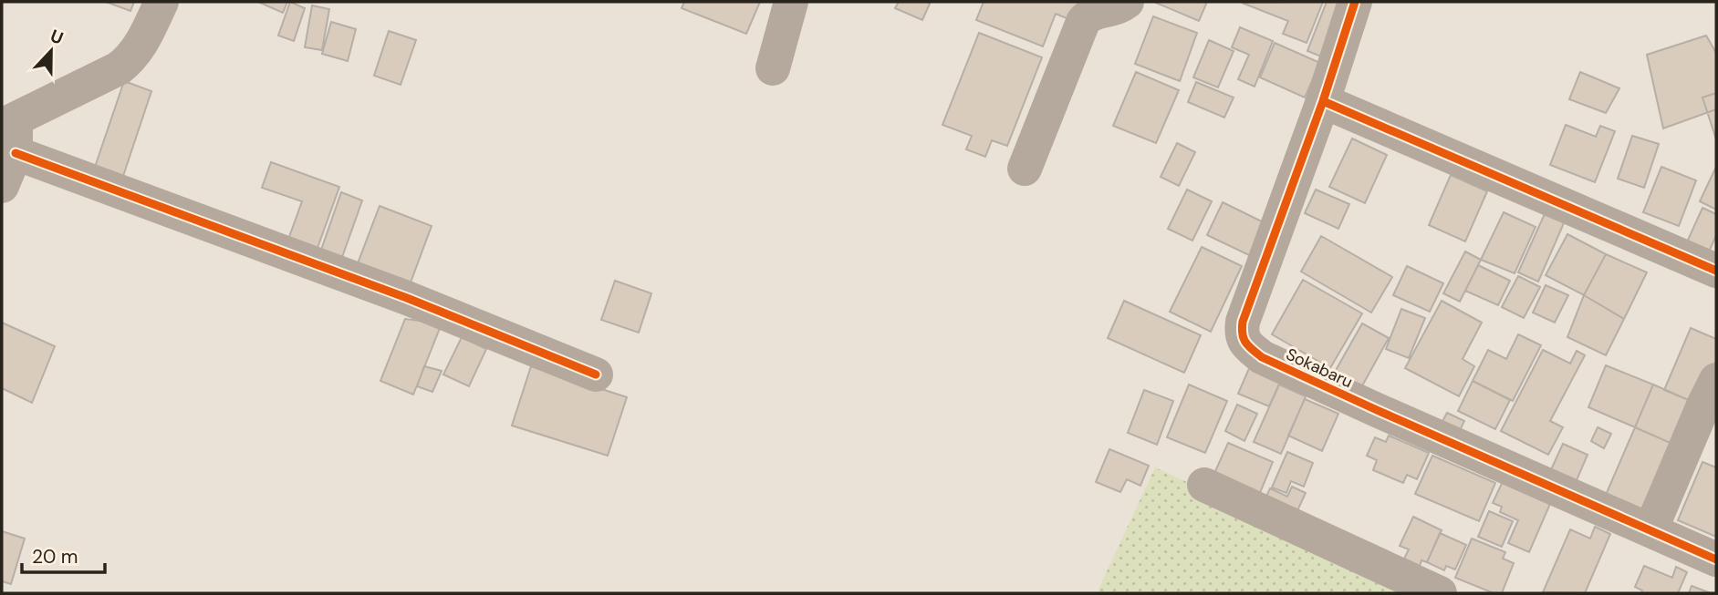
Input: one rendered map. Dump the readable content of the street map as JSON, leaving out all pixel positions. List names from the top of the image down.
{
  "streets": {
    "street": ["Sokabaru"]
  },
  "scale_bar": "20 m",
  "north": "top"
}
